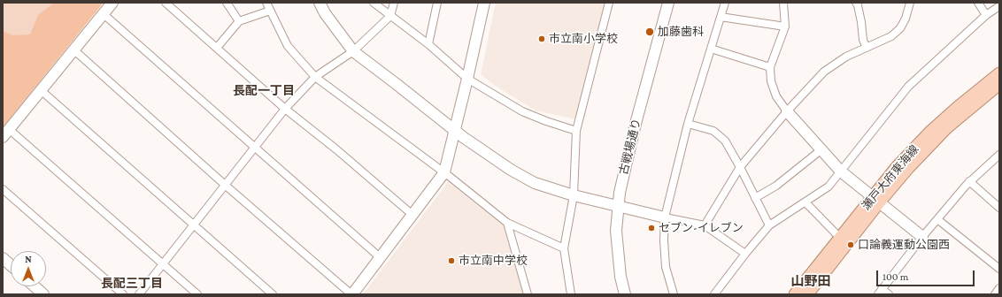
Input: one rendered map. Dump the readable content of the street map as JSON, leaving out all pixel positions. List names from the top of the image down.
{
  "streets": {
    "main road": ["瀬戸大府東海線"],
    "street": ["古戦場通り"]
  },
  "districts": ["長配一丁目", "山野田", "長配三丁目"],
  "places": [
    "加藤歯科",
    "市立南小学校",
    "セブン-イレブン",
    "口論義運動公園西",
    "市立南中学校"
  ],
  "scale_bar": "100 m",
  "north": "top"
}
